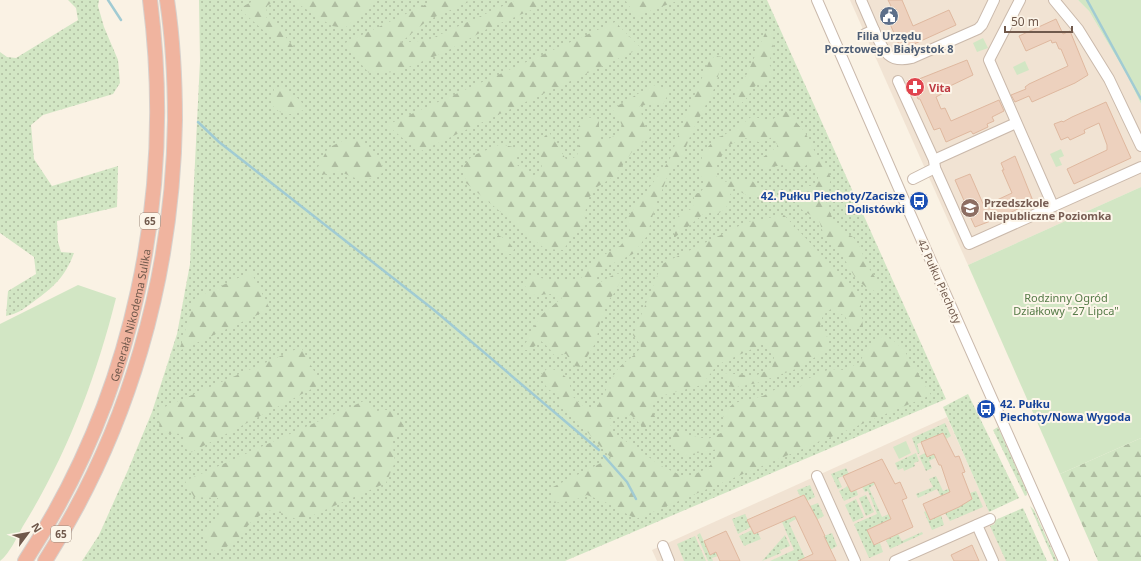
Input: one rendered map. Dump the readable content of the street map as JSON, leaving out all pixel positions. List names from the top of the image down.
{
  "streets": {
    "highway": ["65", "Generała Nikodema Sulika"],
    "street": ["42 Pułku Piechoty"]
  },
  "parks": ["Rodzinny Ogród Działkowy \"27 Lipca\""],
  "places": {
    "public building": ["Filia Urzędu Pocztowego Białystok 8"],
    "pharmacy": ["Vita"],
    "bus stop": ["42. Pułku Piechoty/Zacisze Dolistówki", "42. Pułku Piechoty/Nowa Wygoda"],
    "school or university": ["Przedszkole Niepubliczne Poziomka"]
  },
  "scale_bar": "50 m",
  "north": "top right"
}
